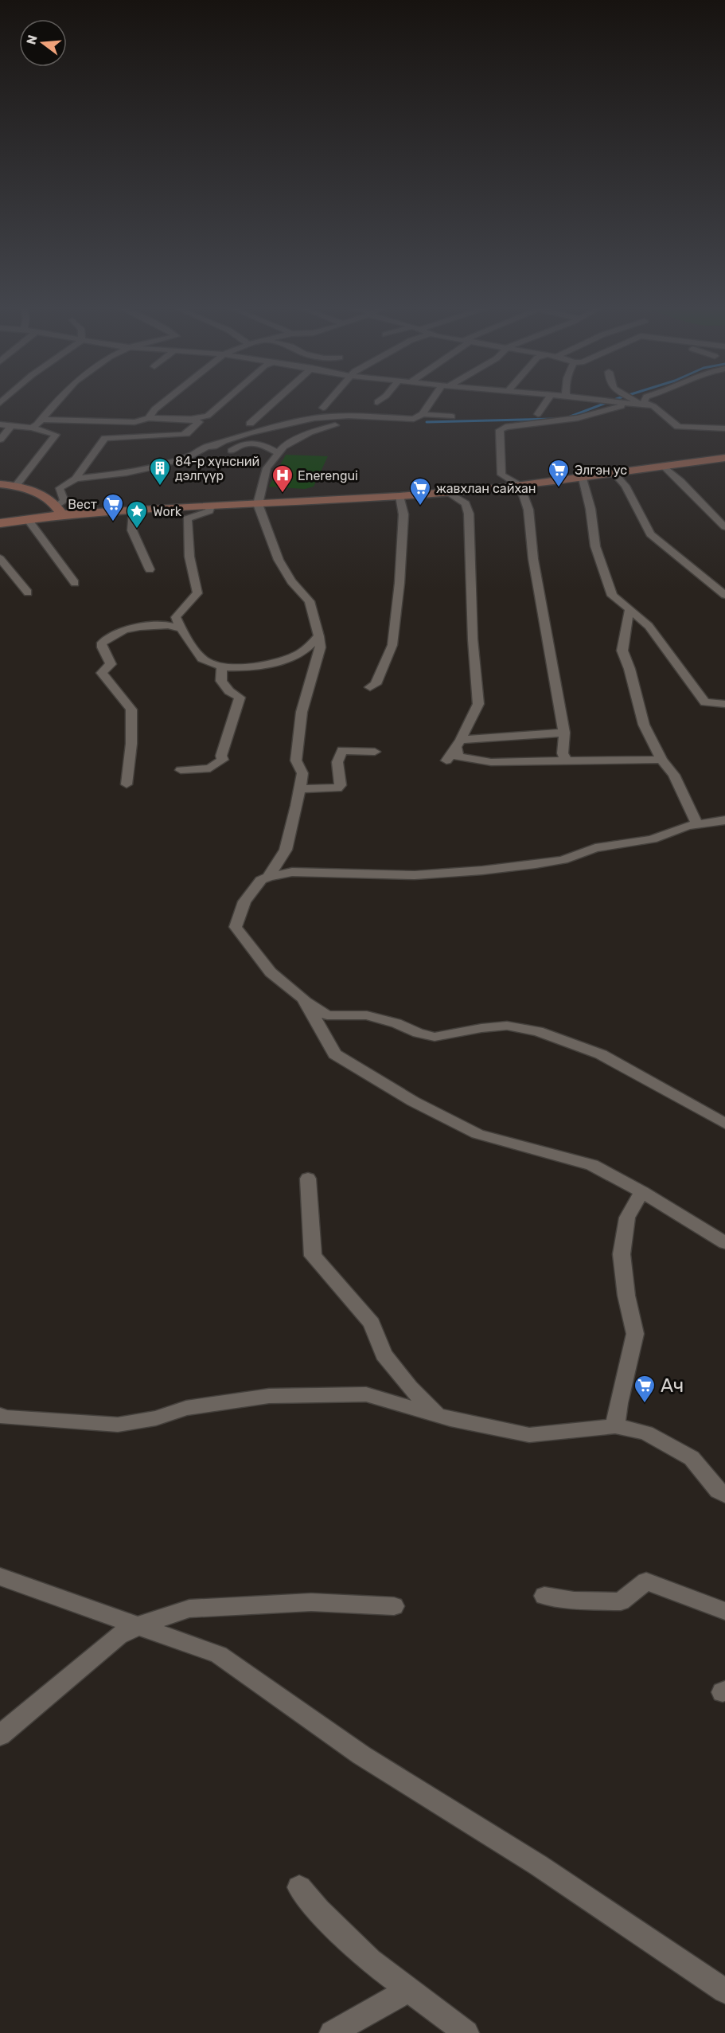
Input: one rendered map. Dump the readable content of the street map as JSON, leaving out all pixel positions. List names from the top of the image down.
{
  "places": {
    "building": ["84-р хүнсний дэлгүүр"],
    "supermarket": [
      "Элгэн ус",
      "жавхлан сайхан",
      "Вест",
      "Ач"
    ],
    "hospital": ["Enerengui"],
    "place": ["Work"]
  },
  "north": "left"
}
